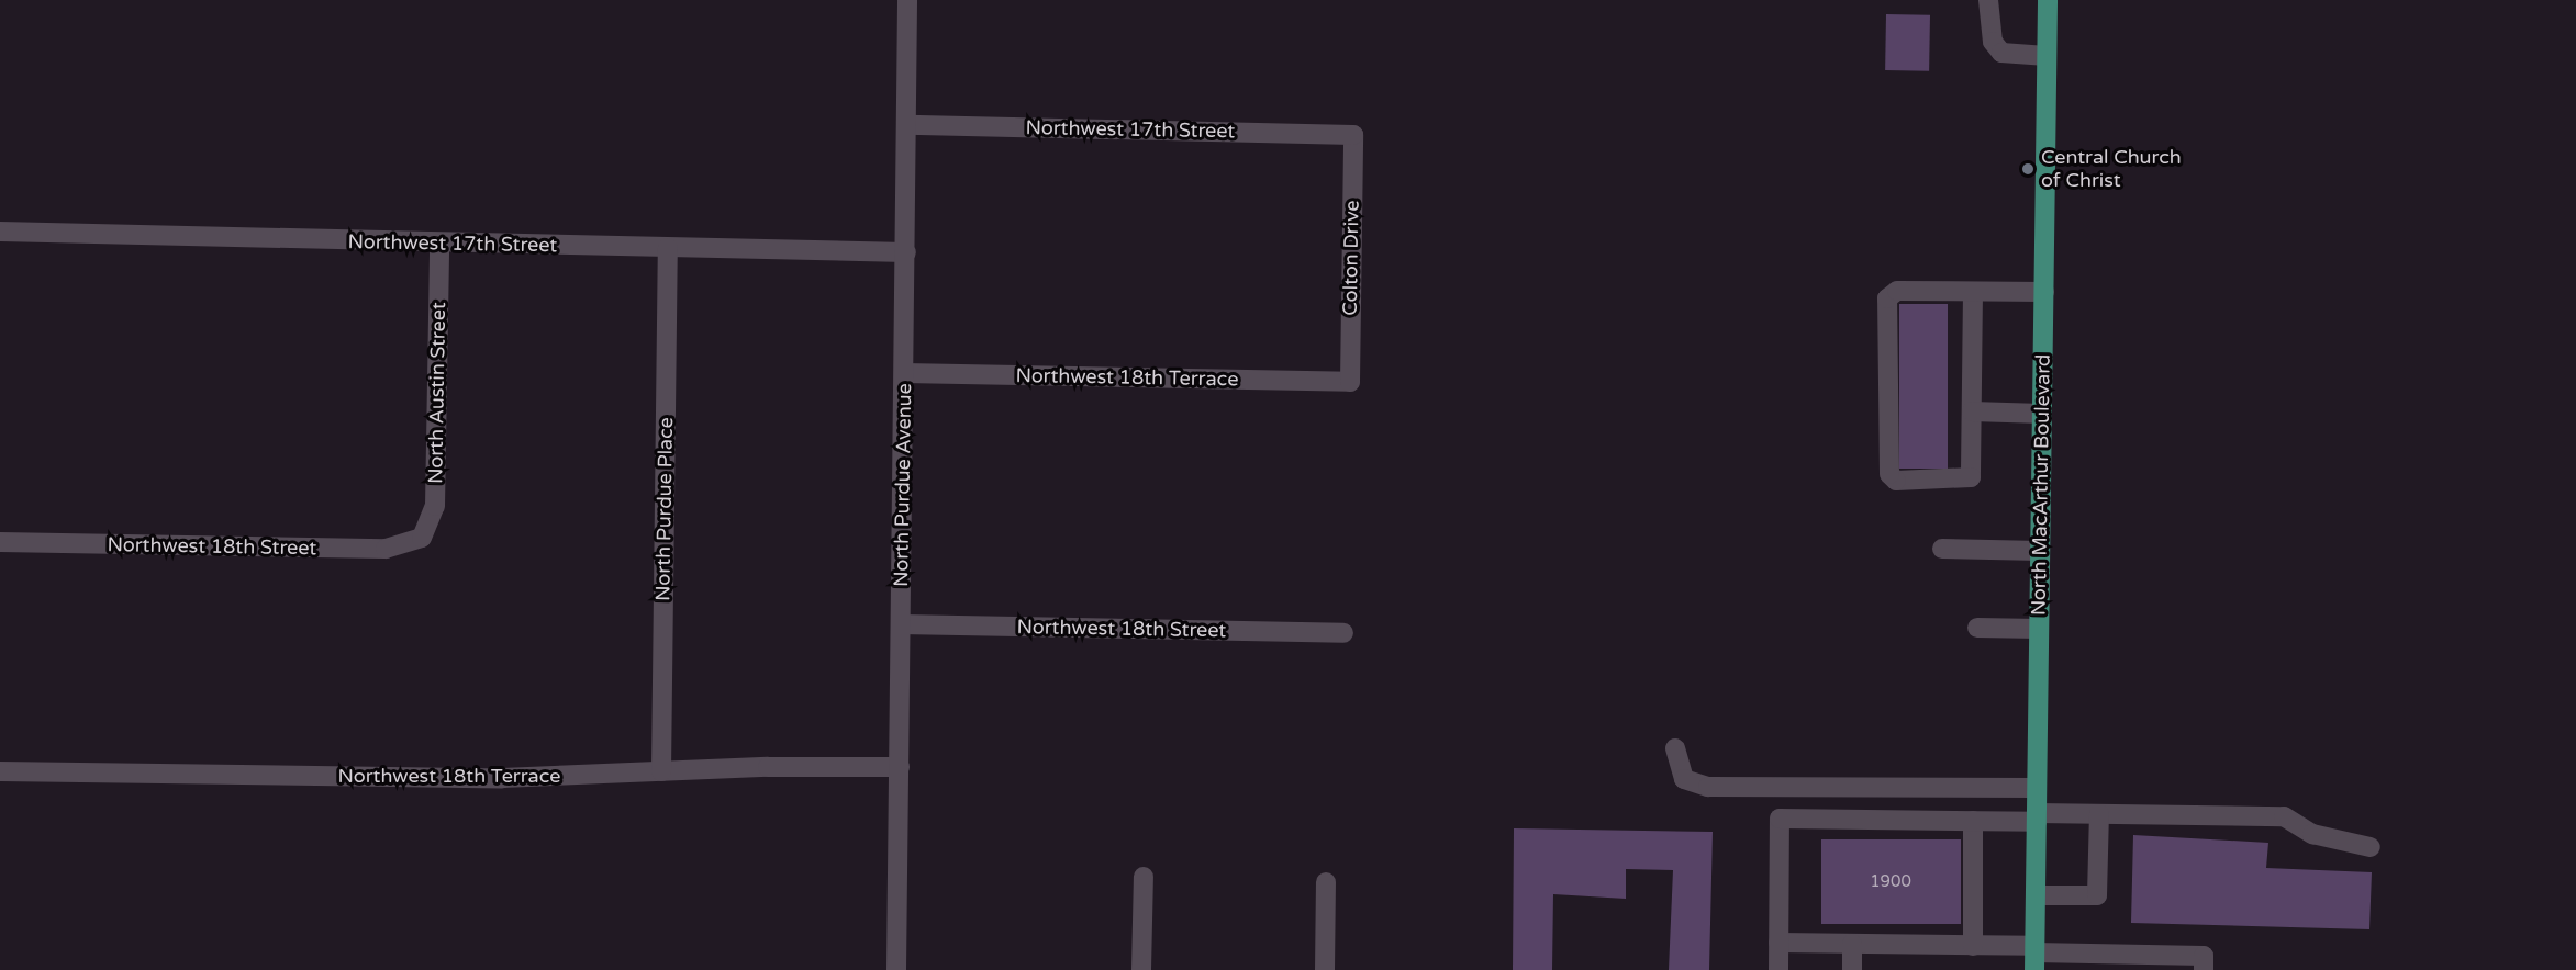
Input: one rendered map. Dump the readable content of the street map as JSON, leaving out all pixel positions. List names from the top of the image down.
{
  "streets": {
    "main road": ["North MacArthur Boulevard"],
    "street": [
      "Northwest 17th Street",
      "Colton Drive",
      "Northwest 18th Terrace",
      "North Austin Street",
      "North Purdue Avenue",
      "North Purdue Place",
      "Northwest 18th Street"
    ]
  },
  "crossings": [
    ["Northwest 17th Street", "Colton Drive"],
    ["Northwest 17th Street", "North Austin Street"],
    ["Northwest 17th Street", "North Purdue Avenue"],
    ["Northwest 17th Street", "North Purdue Place"],
    ["Colton Drive", "Northwest 18th Terrace"],
    ["Northwest 18th Terrace", "North Purdue Avenue"],
    ["Northwest 18th Terrace", "North Purdue Place"],
    ["North Austin Street", "Northwest 18th Street"],
    ["North Purdue Avenue", "Northwest 18th Street"]
  ],
  "places": ["Central Church of Christ"],
  "house_numbers": ["1900"]
}
